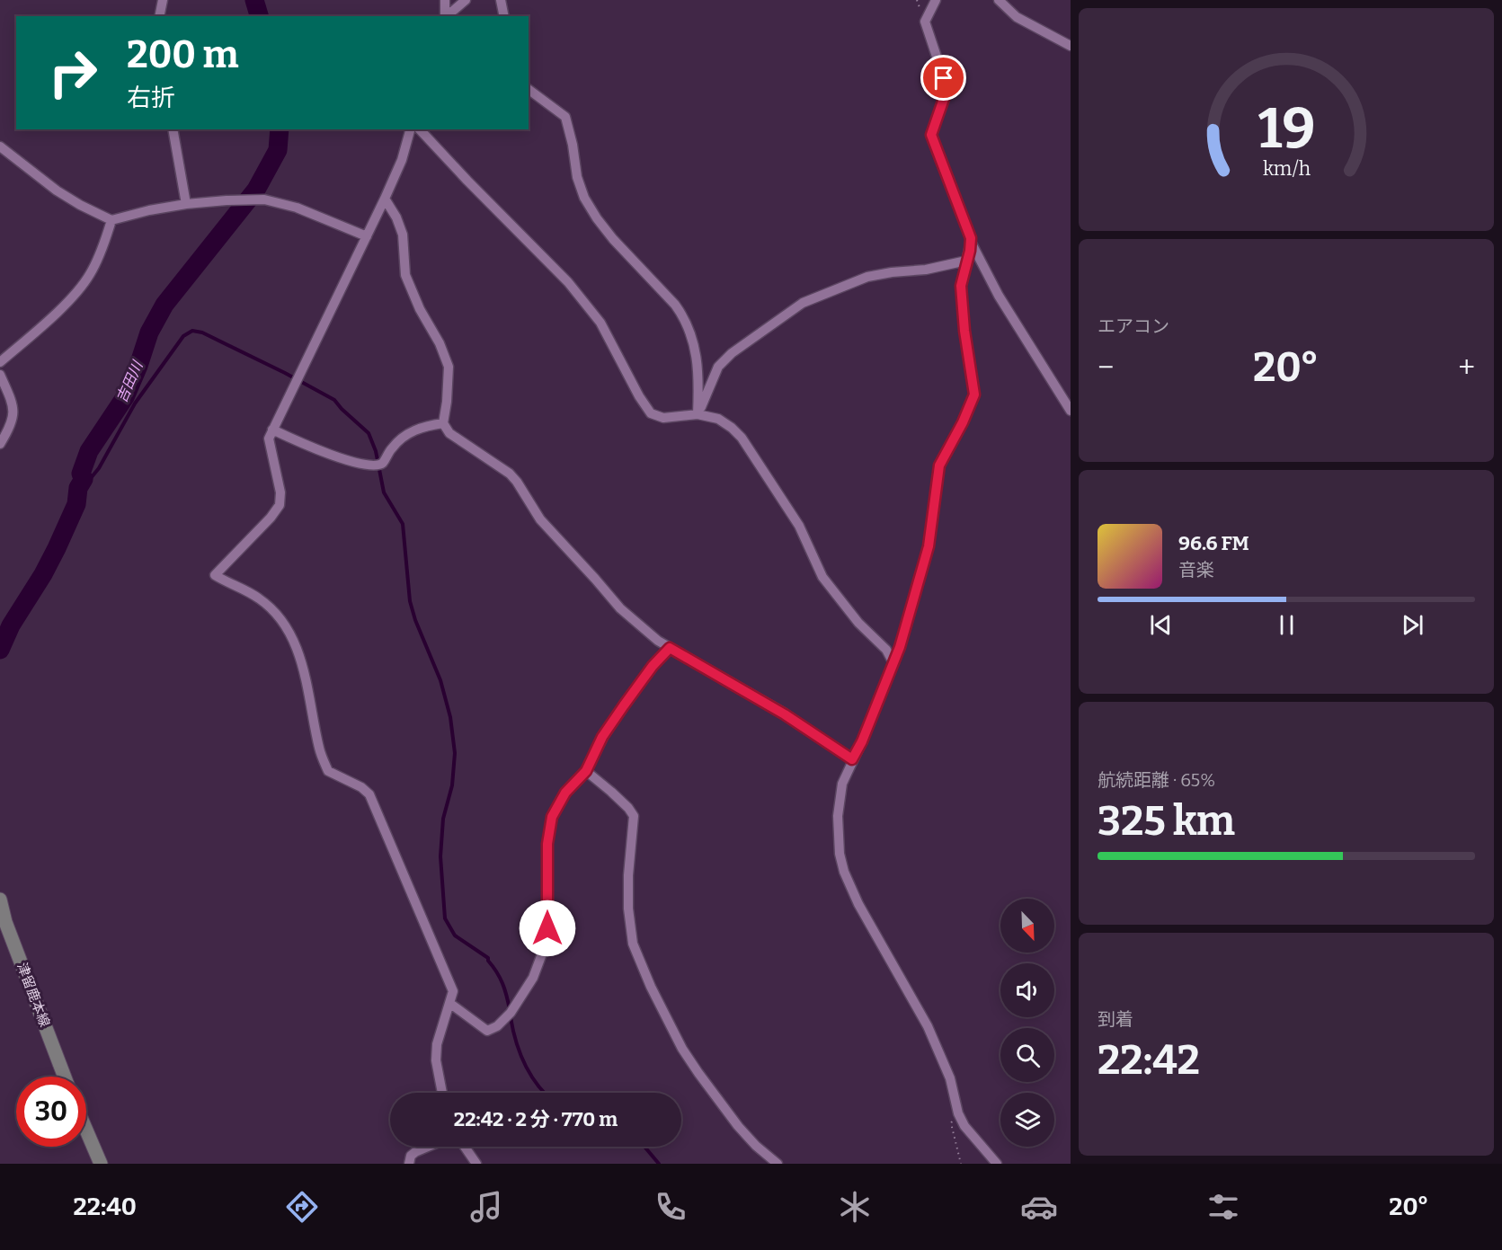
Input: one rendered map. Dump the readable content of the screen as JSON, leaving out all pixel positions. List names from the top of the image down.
{
  "streets": {
    "main road": ["津留鹿本線"]
  },
  "water": ["吉田川"],
  "north": "bottom right",
  "page": {
    "turn": ["200 m", "右折"],
    "tile": [
      "エアコン",
      ["航続距離 · 65%", "325 km"],
      ["到着", "22:42"]
    ],
    "heat": ["−", "20°", "+"],
    "song": ["96.6 FM", "音楽"],
    "limit": "30",
    "trip": "22:42 · 2 分 · 770 m",
    "tabs": ["22:40", "20°"],
    "gauge": ["19", "km/h"]
  }
}
